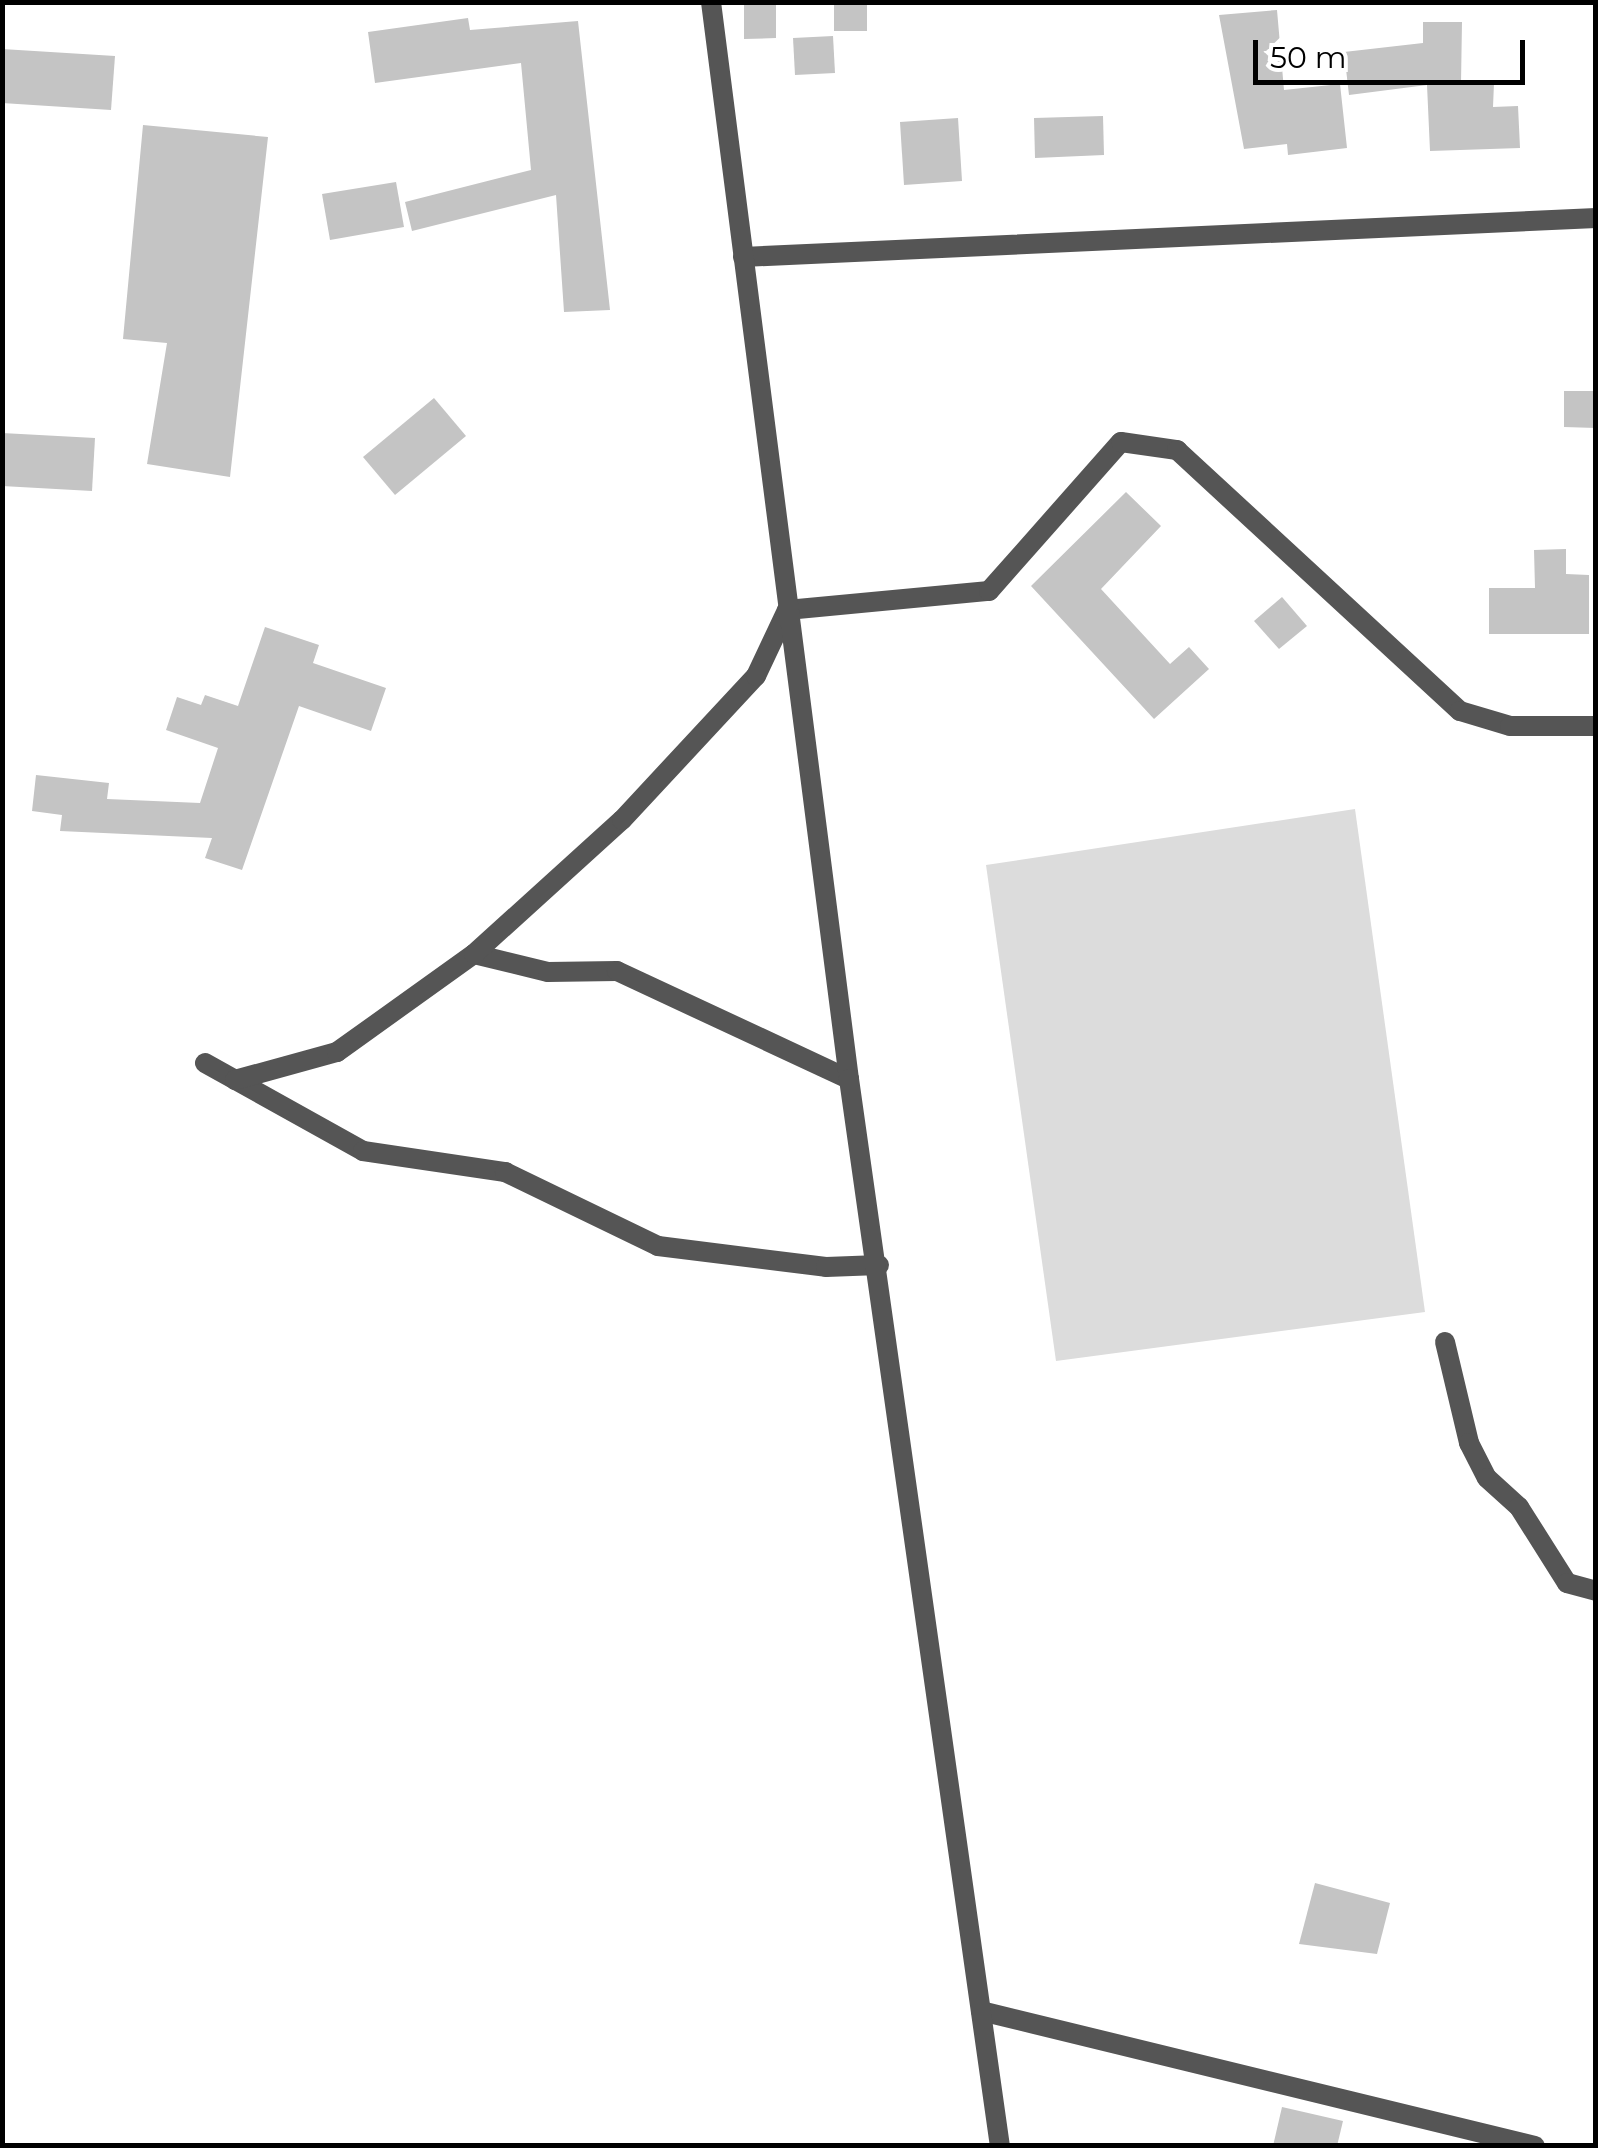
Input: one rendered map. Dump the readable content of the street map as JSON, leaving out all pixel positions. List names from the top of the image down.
{
  "scale_bar": "50 m"
}
